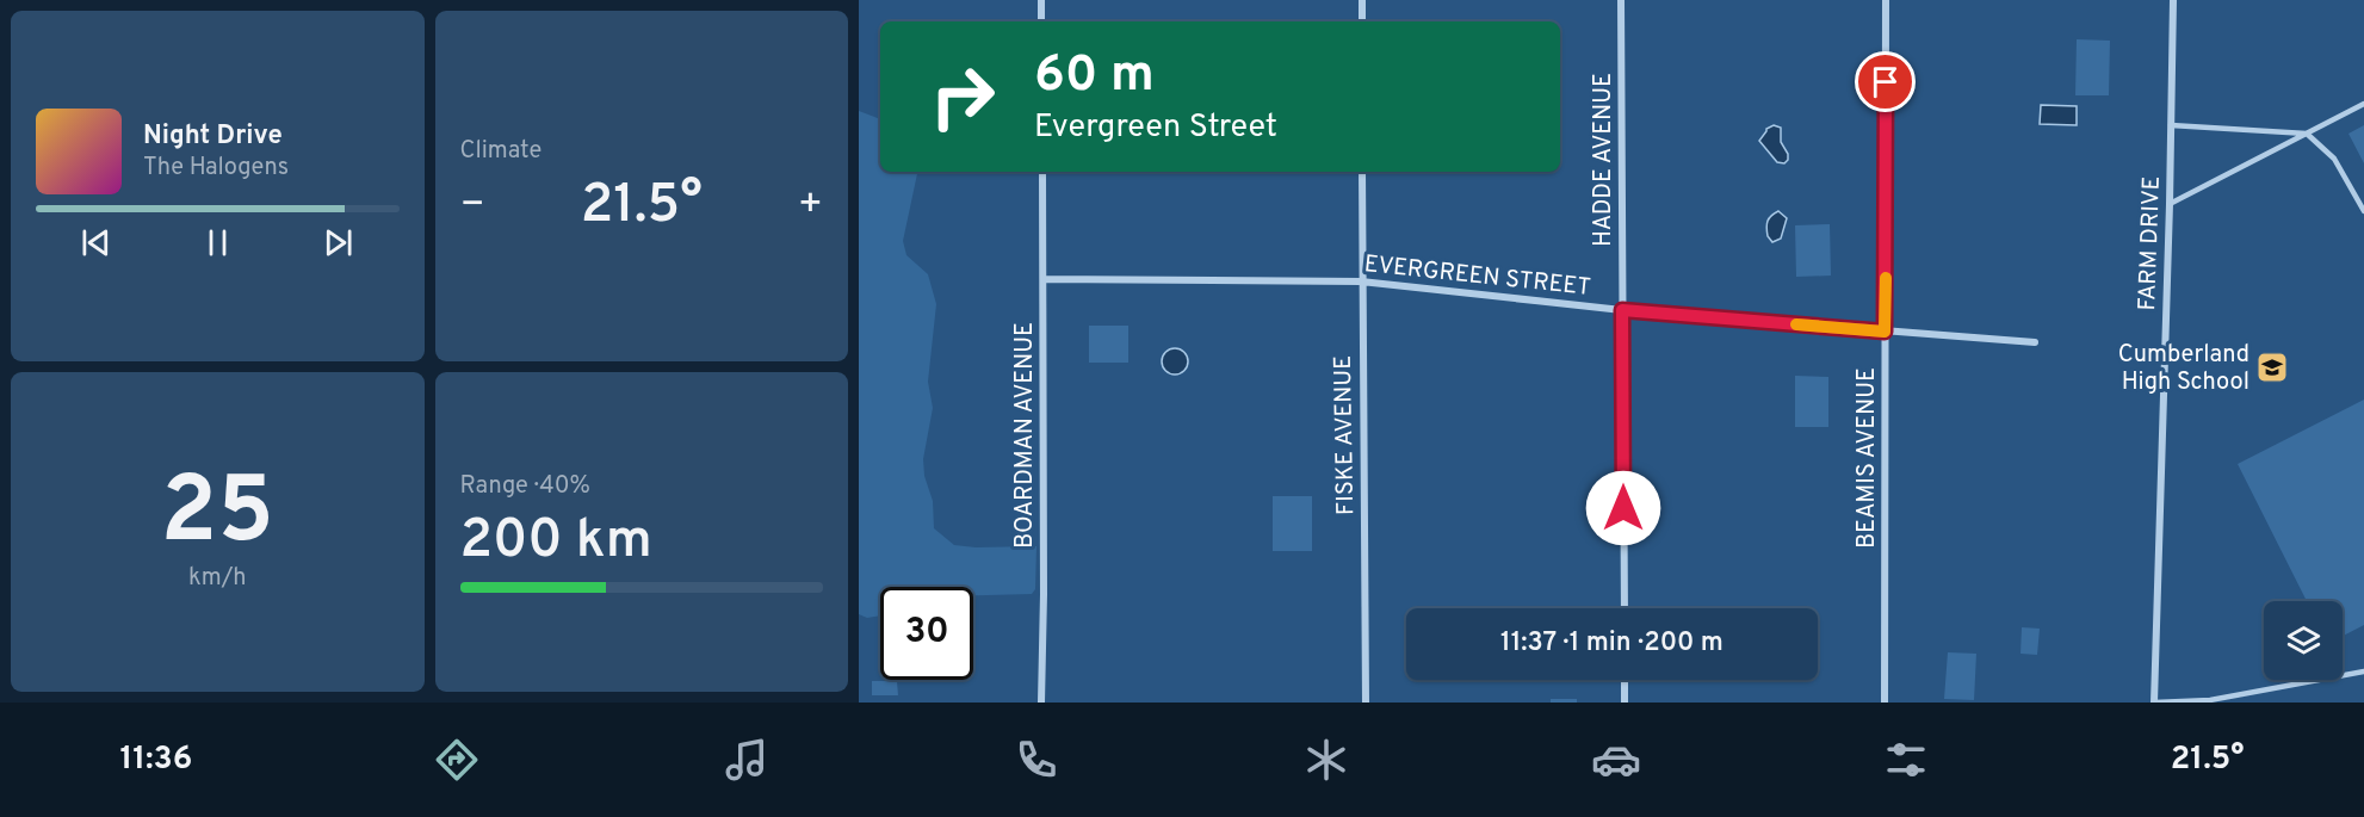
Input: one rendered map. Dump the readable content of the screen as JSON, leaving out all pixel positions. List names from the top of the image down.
{
  "streets": {
    "street": [
      "HADDE AVENUE",
      "FARM DRIVE",
      "EVERGREEN STREET",
      "BOARDMAN AVENUE",
      "FISKE AVENUE",
      "BEAMIS AVENUE"
    ]
  },
  "crossings": [
    ["HADDE AVENUE", "EVERGREEN STREET"],
    ["EVERGREEN STREET", "BOARDMAN AVENUE"],
    ["EVERGREEN STREET", "FISKE AVENUE"],
    ["EVERGREEN STREET", "BEAMIS AVENUE"]
  ],
  "places": {
    "school or university": ["Cumberland High School"]
  },
  "page": {
    "tile": [
      "Climate",
      ["25", "km/h"],
      ["Range · 40%", "200 km"]
    ],
    "turn": ["60 m", "Evergreen Street"],
    "song": ["Night Drive", "The Halogens"],
    "heat": ["−", "21.5°", "+"],
    "limit": "30",
    "trip": "11:37 · 1 min · 200 m",
    "tabs": ["11:36", "21.5°"]
  }
}
